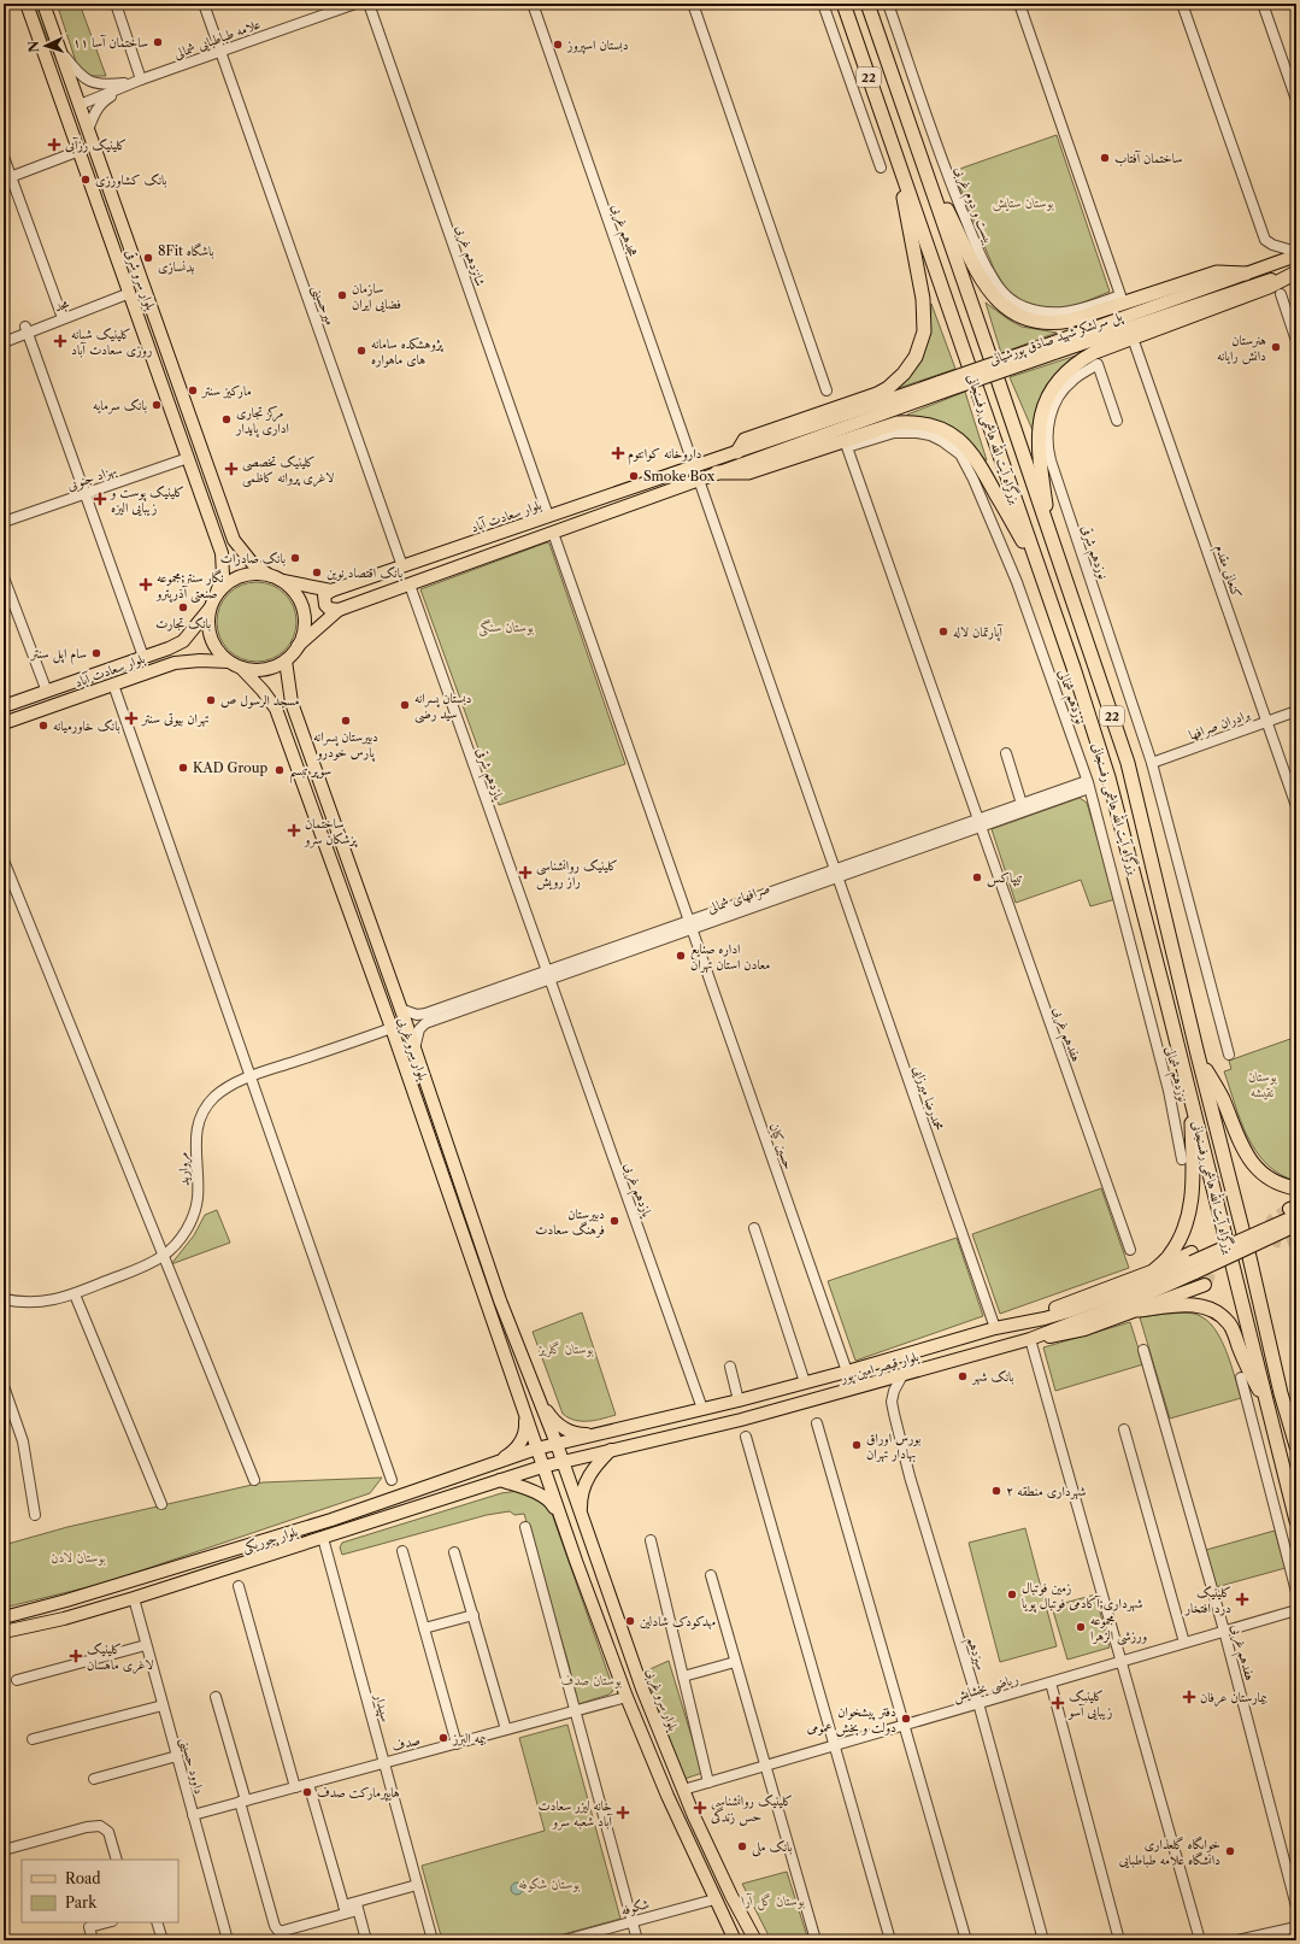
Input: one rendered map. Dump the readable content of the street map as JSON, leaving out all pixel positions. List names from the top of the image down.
{
  "streets": {
    "highway": ["22", "بزرگراه آیت الله هاشمی رفسنجانی"],
    "main road": [
      "بلوار سرو شرقی",
      "پل سرلشکر شهید صادق پورشیانی",
      "بلوار سعادت آباد",
      "بلوار سرو غربی",
      "بلوار قیصر امین پور",
      "بلوار جوریکی"
    ],
    "street": [
      "علامه طباطبایی شمالی",
      "بیست و دوم غربی",
      "هجدهم غربی",
      "شانزدهم غربی",
      "مجد",
      "میرحسینی",
      "بهزاد جنوبی",
      "نوزدهم شرقی",
      "کنعانی مقدم",
      "نوزدهم شمالی",
      "برادران صرافها",
      "یازدهم شرقی",
      "صرافهای شمالی",
      "هفدهم غربی",
      "محمدرضا میرزایی",
      "حسین کیان",
      "مروارید",
      "یازدهم غربی",
      "سیزدهم",
      "ریاضی بخشایش",
      "سپیدار",
      "صدف",
      "داوود حسینی",
      "شکوفه"
    ]
  },
  "crossings": [
    ["علامه طباطبایی شمالی", "بلوار سرو شرقی"],
    ["علامه طباطبایی شمالی", "میرحسینی"],
    ["هجدهم غربی", "بلوار سعادت آباد"],
    ["شانزدهم غربی", "بلوار سعادت آباد"],
    ["بلوار سرو شرقی", "مجد"],
    ["بلوار سرو شرقی", "بهزاد جنوبی"],
    ["بلوار سرو شرقی", "بلوار سعادت آباد"],
    ["بلوار سرو شرقی", "بلوار سرو غربی"],
    ["میرحسینی", "بلوار سعادت آباد"],
    ["پل سرلشکر شهید صادق پورشیانی", "بلوار سعادت آباد"],
    ["بلوار سعادت آباد", "بلوار سرو غربی"],
    ["نوزدهم شرقی", "برادران صرافها"],
    ["کنعانی مقدم", "برادران صرافها"],
    ["نوزدهم شمالی", "صرافهای شمالی"],
    ["نوزدهم شمالی", "هفدهم غربی"],
    ["یازدهم شرقی", "صرافهای شمالی"],
    ["یازدهم شرقی", "یازدهم غربی"],
    ["صرافهای شمالی", "هفدهم غربی"],
    ["صرافهای شمالی", "بلوار سرو غربی"],
    ["صرافهای شمالی", "محمدرضا میرزایی"],
    ["صرافهای شمالی", "حسین کیان"],
    ["صرافهای شمالی", "یازدهم غربی"],
    ["هفدهم غربی", "ریاضی بخشایش"],
    ["بلوار سرو غربی", "مروارید"],
    ["بلوار سرو غربی", "بلوار قیصر امین پور"],
    ["بلوار سرو غربی", "بلوار جوریکی"],
    ["بلوار سرو غربی", "ریاضی بخشایش"],
    ["محمدرضا میرزایی", "بلوار قیصر امین پور"],
    ["حسین کیان", "بلوار قیصر امین پور"],
    ["یازدهم غربی", "بلوار قیصر امین پور"],
    ["بلوار قیصر امین پور", "بلوار جوریکی"],
    ["بلوار قیصر امین پور", "سیزدهم"],
    ["بلوار جوریکی", "سپیدار"],
    ["بلوار جوریکی", "داوود حسینی"],
    ["سیزدهم", "ریاضی بخشایش"],
    ["سپیدار", "صدف"],
    ["صدف", "داوود حسینی"]
  ],
  "parks": [
    "بوستان ستایش",
    "بوستان سنگی",
    "بوستان نقیشه",
    "بوستان گلریز",
    "بوستان لادن",
    "بوستان صدف",
    "بوستان شکوفه",
    "بوستان گل‌ آرا"
  ],
  "places": {
    "other": [
      "ساختمان آسا ۱۱",
      "دبستان اسپروز",
      "ساختمان آفتاب",
      "بانک کشاورزی",
      "8Fit باشگاه بدنسازی",
      "سازمان فضایی ایران",
      "هنرستان دانش رایانه",
      "پژوهشکده سامانه های ماهواره",
      "مارکیز سنتر",
      "بانک سرمایه",
      "مرکز تجاری اداری پایدار",
      "Smoke Box",
      "بانک صادرات",
      "بانک اقتصاد نوین",
      "بانک تجارت",
      "آپارتمان لاله",
      "سام اپل سنتر",
      "مسجد الرسول ص",
      "دبستان پسرانه سید رضی",
      "دبیرستان پسرانه پارس خودرو",
      "بانک خاورمیانه",
      "KAD Group",
      "سوپر تبسم",
      "تیپاکس",
      "اداره صنایع معادن استان تهران",
      "دبیرستان فرهنگ سعادت",
      "بانک شهر",
      "بورس اوراق بهادار تهران",
      "شهرداری منطقه ۲",
      "زمین فوتبال شهرداری;آکادمی فوتبال پویا",
      "مهدکودک شادلین",
      "مجموعه ورزشی الزهرا",
      "دفتر پیشخوان دولت و بخش عمومی",
      "بیمه البرز",
      "هایپرمارکت صدف",
      "بانک ملی",
      "خوابگاه گلعذاری دانشگاه علامه طباطبایی"
    ],
    "health": [
      "کلینیک رزآبی",
      "کلینیک شبانه روزی سعادت آباد",
      "داروخانه کوانتوم",
      "کلینیک تخصصی لاغری پروانه کاظمی",
      "کلینیک پوست و زیبایی الیزه",
      "نگار سنتر;مجموعه صنعتی آذرپترو",
      "تهران بیوتی سنتر",
      "ساختمان پزشکان سرو",
      "کلینیک روانشناسی راز رویش",
      "کلینیک درد افتخار",
      "کلینیک لاغری ماهسان",
      "بیمارستان عرفان",
      "کلینیک زیبایی آسو",
      "کلینیک روانشناسی حس زندگی",
      "خانه لیزر سعادت آباد شعبه سرو"
    ]
  },
  "legend": ["Road", "Park"],
  "north": "left"
}
